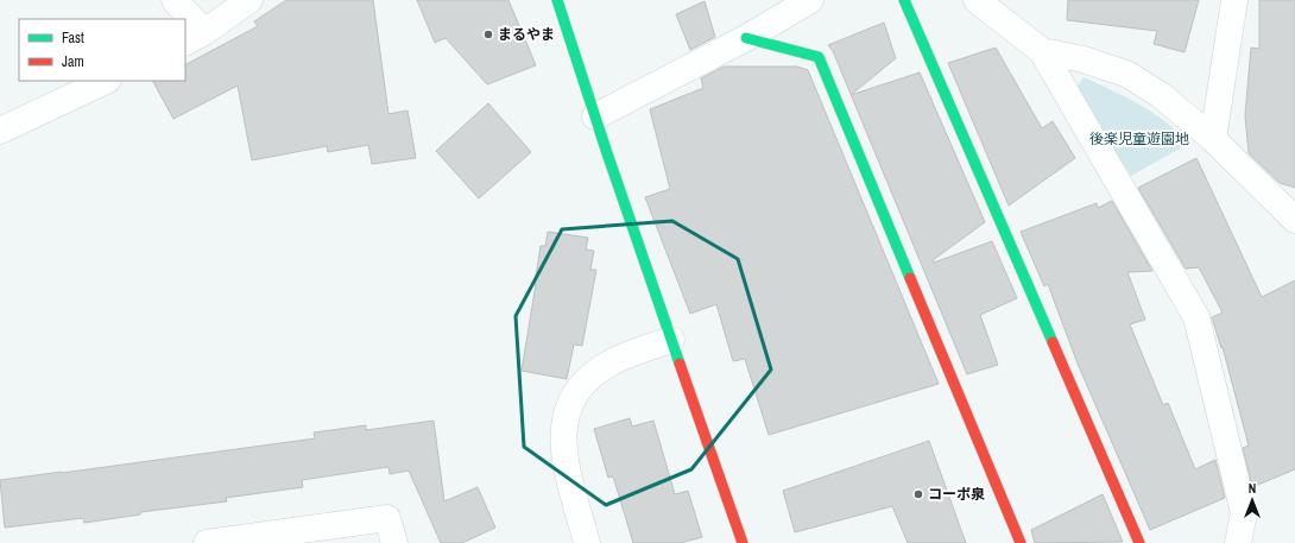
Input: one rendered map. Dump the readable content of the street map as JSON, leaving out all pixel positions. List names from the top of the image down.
{
  "parks": ["後楽児童遊園地"],
  "places": ["まるやま", "コーポ泉"],
  "legend": ["Fast", "Jam"],
  "north": "top"
}
